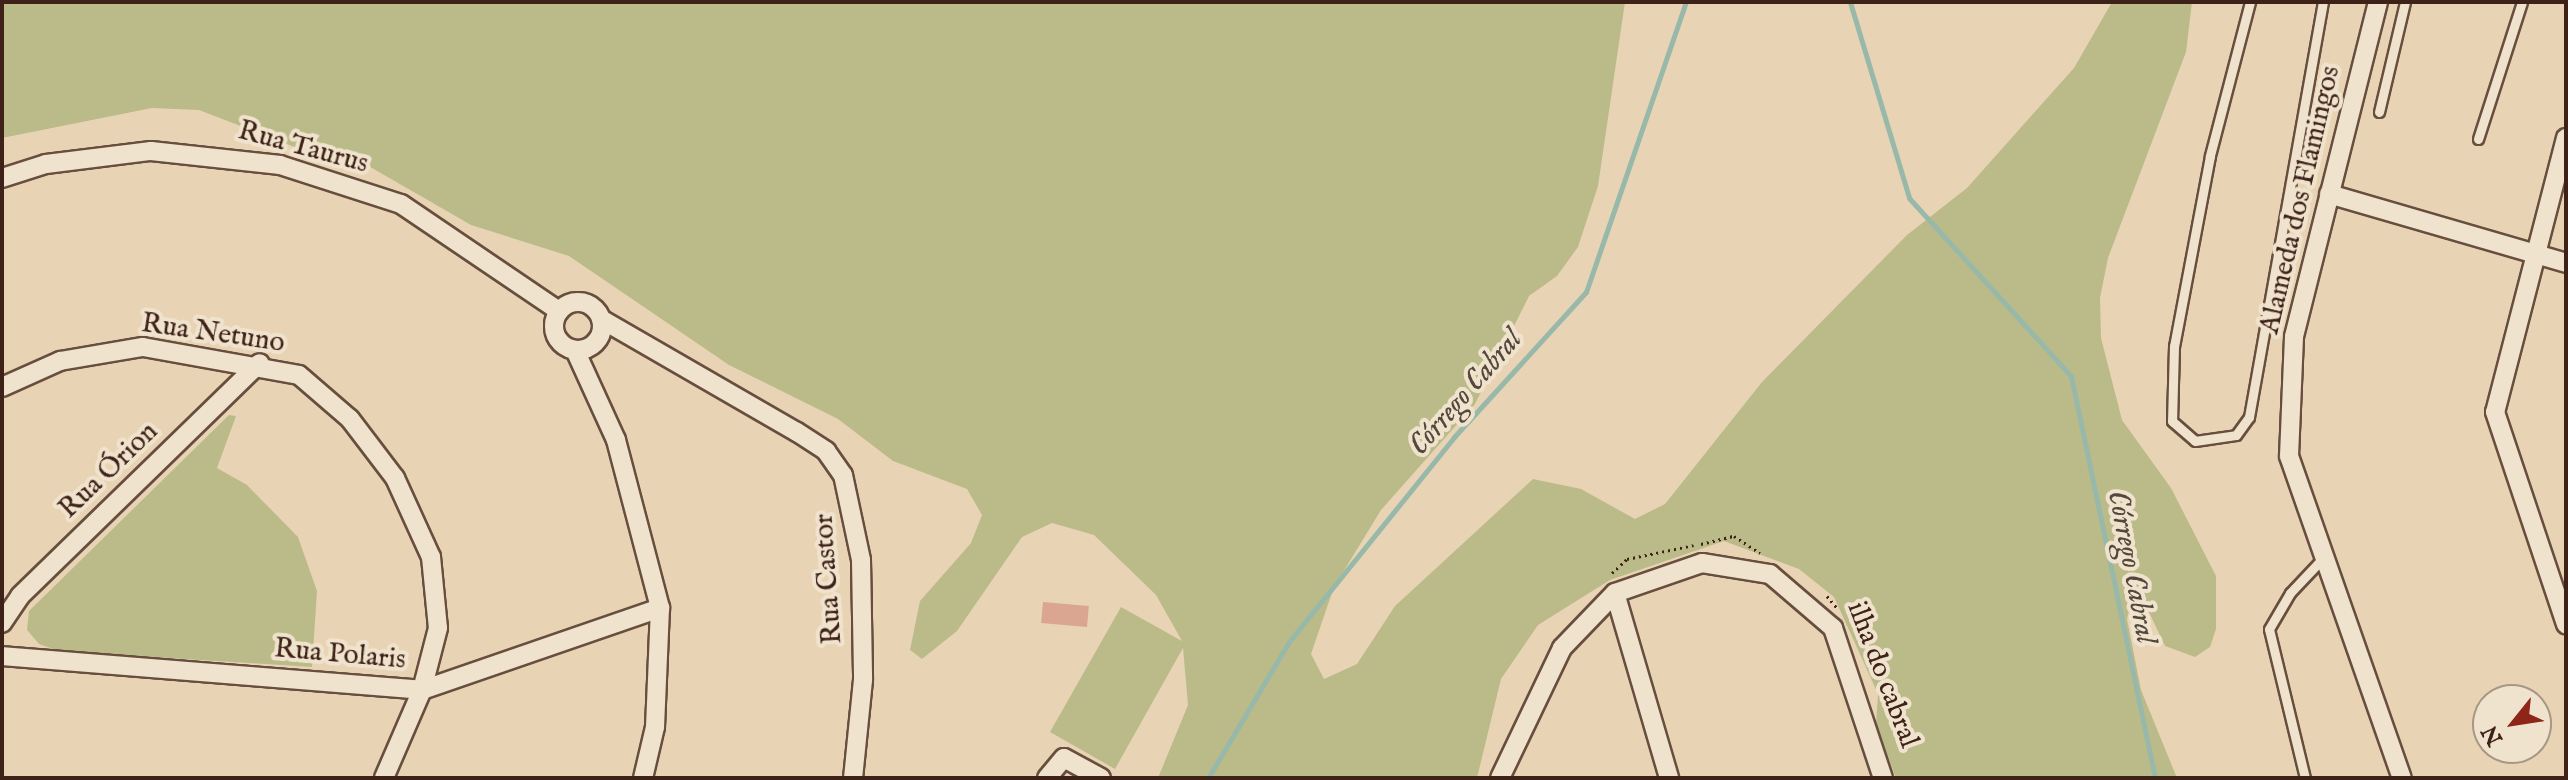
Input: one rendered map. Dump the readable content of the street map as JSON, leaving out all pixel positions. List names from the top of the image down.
{
  "streets": {
    "street": [
      "Rua Taurus",
      "Alameda dos Flamingos",
      "Rua Netuno",
      "Rua Órion",
      "Rua Castor",
      "Rua Polaris"
    ],
    "path": ["ilha do cabral"]
  },
  "crossings": [
    ["Rua Taurus", "Rua Castor"],
    ["Rua Netuno", "Rua Órion"],
    ["Rua Netuno", "Rua Polaris"]
  ],
  "water": ["Córrego Cabral"],
  "north": "bottom left"
}
